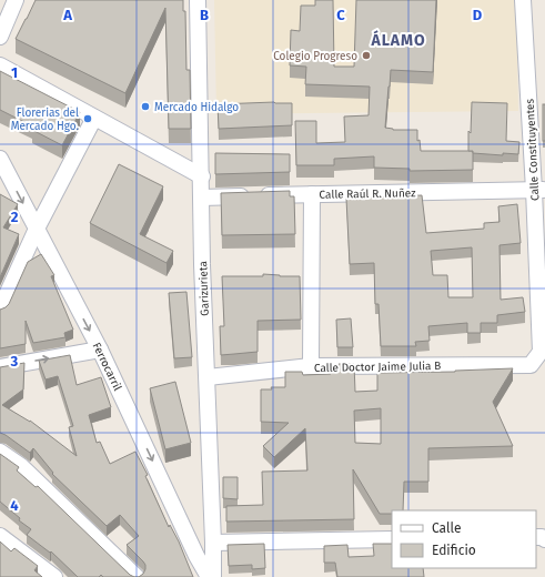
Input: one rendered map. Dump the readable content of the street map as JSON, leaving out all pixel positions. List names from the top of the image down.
{
  "streets": {
    "street": [
      "Calle Constituyentes",
      "Calle Raúl R. Nuñez",
      "Garizurieta",
      "Ferrocarril",
      "Calle Doctor Jaime Julia B"
    ]
  },
  "crossings": [
    ["Calle Constituyentes", "Calle Raúl R. Nuñez"],
    ["Calle Constituyentes", "Calle Doctor Jaime Julia B"],
    ["Calle Raúl R. Nuñez", "Garizurieta"],
    ["Garizurieta", "Calle Doctor Jaime Julia B"]
  ],
  "districts": ["ÁLAMO"],
  "places": ["Colegio Progreso", "Mercado Hidalgo", "Florerias del Mercado Hgo."],
  "legend": ["Calle", "Edificio"],
  "grid": {
    "columns": [
      "A",
      "B",
      "C",
      "D"
    ],
    "rows": [
      "1",
      "2",
      "3",
      "4"
    ]
  }
}
